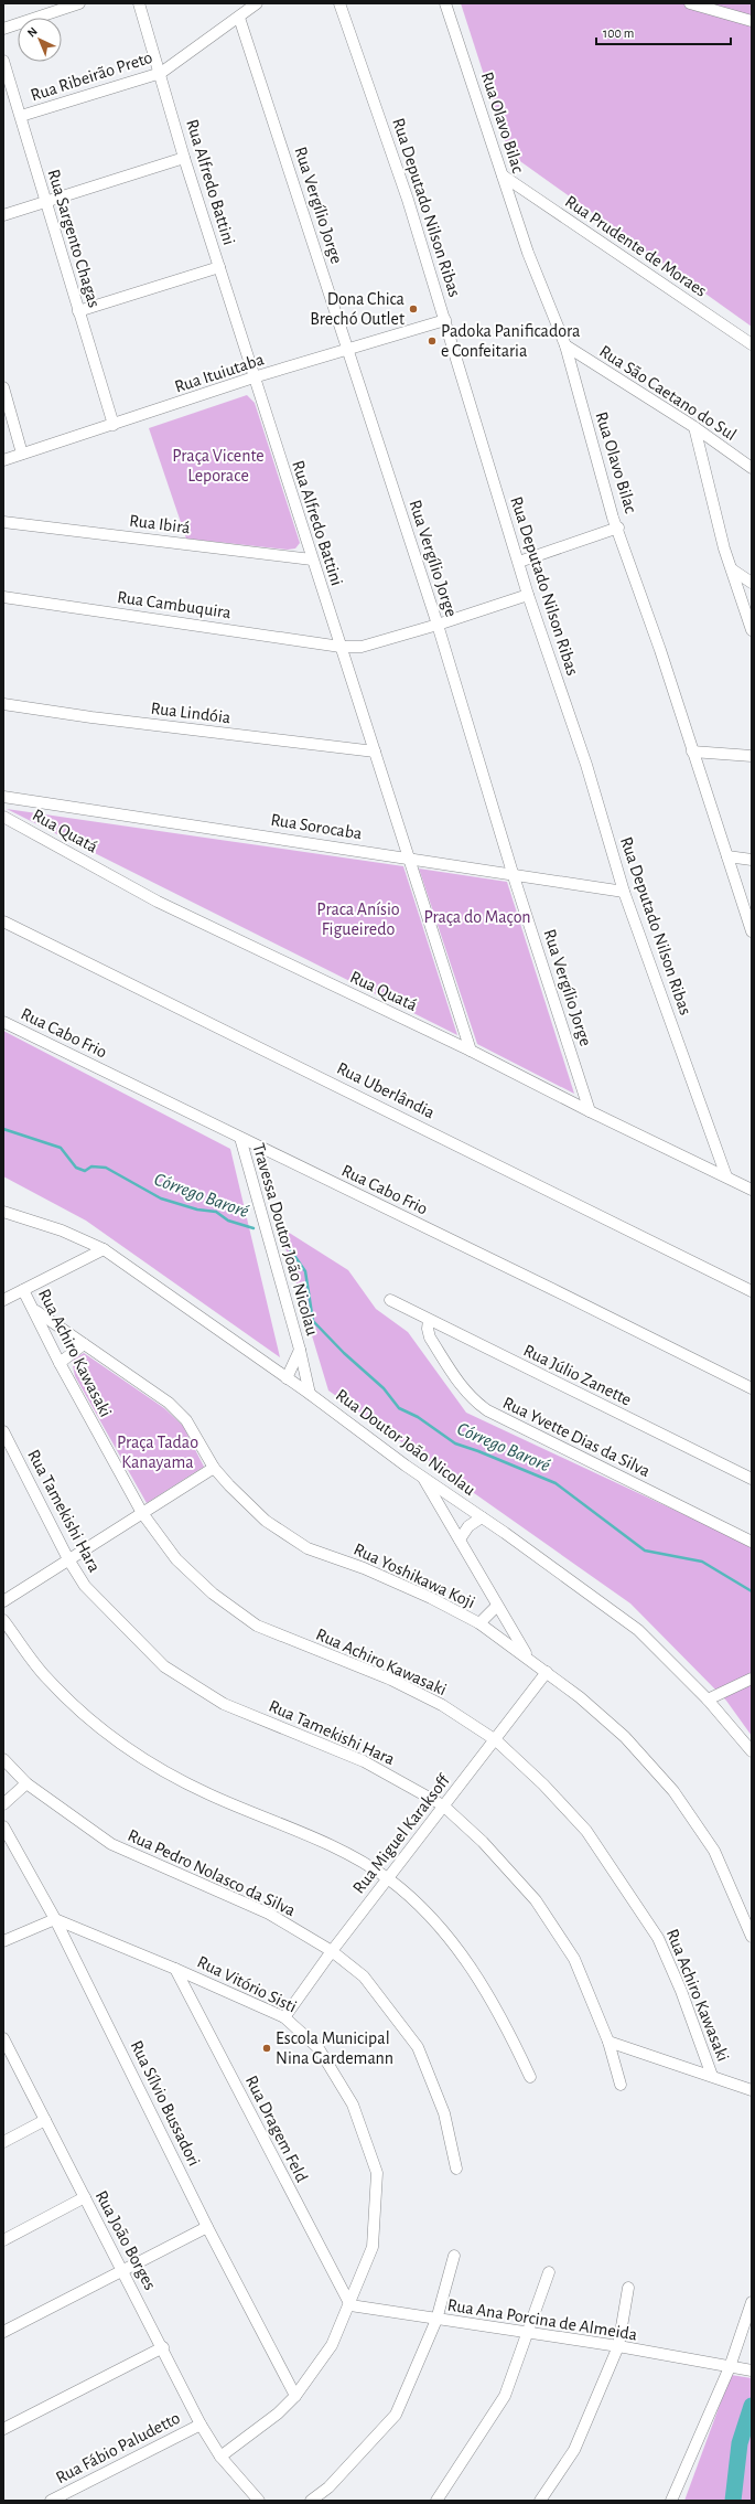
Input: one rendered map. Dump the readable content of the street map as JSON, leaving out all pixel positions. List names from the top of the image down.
{
  "streets": {
    "street": [
      "Rua Ribeirão Preto",
      "Rua Olavo Bilac",
      "Rua Alfredo Battini",
      "Rua Vergílio Jorge",
      "Rua Deputado Nilson Ribas",
      "Rua Sargento Chagas",
      "Rua Prudente de Moraes",
      "Rua Ituiutaba",
      "Rua São Caetano do Sul",
      "Rua Ibirá",
      "Rua Cambuquira",
      "Rua Lindóia",
      "Rua Sorocaba",
      "Rua Quatá",
      "Rua Cabo Frio",
      "Rua Uberlândia",
      "Travessa Doutor João Nicolau",
      "Rua Achiro Kawasaki",
      "Rua Júlio Zanette",
      "Rua Yvette Dias da Silva",
      "Rua Doutor João Nicolau",
      "Rua Tamekishi Hara",
      "Rua Yoshikawa Koji",
      "Rua Miguel Karaksoff",
      "Rua Pedro Nolasco da Silva",
      "Rua Vitório Sisti",
      "Rua Sílvio Bussadori",
      "Rua Dragem Feld",
      "Rua João Borges",
      "Rua Ana Porcina de Almeida",
      "Rua Fábio Paludetto"
    ]
  },
  "crossings": [
    ["Rua Ribeirão Preto", "Rua Alfredo Battini"],
    ["Rua Ribeirão Preto", "Rua Vergílio Jorge"],
    ["Rua Ribeirão Preto", "Rua Sargento Chagas"],
    ["Rua Olavo Bilac", "Rua Prudente de Moraes"],
    ["Rua Olavo Bilac", "Rua São Caetano do Sul"],
    ["Rua Alfredo Battini", "Rua Ituiutaba"],
    ["Rua Alfredo Battini", "Rua Ibirá"],
    ["Rua Alfredo Battini", "Rua Cambuquira"],
    ["Rua Alfredo Battini", "Rua Lindóia"],
    ["Rua Alfredo Battini", "Rua Sorocaba"],
    ["Rua Alfredo Battini", "Rua Quatá"],
    ["Rua Vergílio Jorge", "Rua Ituiutaba"],
    ["Rua Vergílio Jorge", "Rua Cambuquira"],
    ["Rua Vergílio Jorge", "Rua Sorocaba"],
    ["Rua Vergílio Jorge", "Rua Quatá"],
    ["Rua Deputado Nilson Ribas", "Rua Ituiutaba"],
    ["Rua Deputado Nilson Ribas", "Rua Cambuquira"],
    ["Rua Deputado Nilson Ribas", "Rua Sorocaba"],
    ["Rua Deputado Nilson Ribas", "Rua Quatá"],
    ["Rua Sargento Chagas", "Rua Ituiutaba"],
    ["Rua Cabo Frio", "Travessa Doutor João Nicolau"],
    ["Travessa Doutor João Nicolau", "Rua Doutor João Nicolau"],
    ["Rua Achiro Kawasaki", "Rua Yoshikawa Koji"],
    ["Rua Achiro Kawasaki", "Rua Miguel Karaksoff"],
    ["Rua Júlio Zanette", "Rua Yvette Dias da Silva"],
    ["Rua Tamekishi Hara", "Rua Miguel Karaksoff"],
    ["Rua Yoshikawa Koji", "Rua Miguel Karaksoff"],
    ["Rua Miguel Karaksoff", "Rua Pedro Nolasco da Silva"],
    ["Rua Miguel Karaksoff", "Rua Vitório Sisti"],
    ["Rua Vitório Sisti", "Rua Sílvio Bussadori"],
    ["Rua Vitório Sisti", "Rua Dragem Feld"],
    ["Rua Vitório Sisti", "Rua João Borges"],
    ["Rua Vitório Sisti", "Rua Ana Porcina de Almeida"],
    ["Rua Dragem Feld", "Rua Ana Porcina de Almeida"],
    ["Rua João Borges", "Rua Fábio Paludetto"]
  ],
  "water": ["Córrego Baroré"],
  "parks": [
    "Praça Vicente Leporace",
    "Praca Anísio Figueiredo",
    "Praça do Maçon",
    "Praça Tadao Kanayama"
  ],
  "places": ["Dona Chica Brechó Outlet", "Padoka Panificadora e Confeitaria", "Escola Municipal Nina Gardemann"],
  "scale_bar": "100 m",
  "north": "top left"
}
